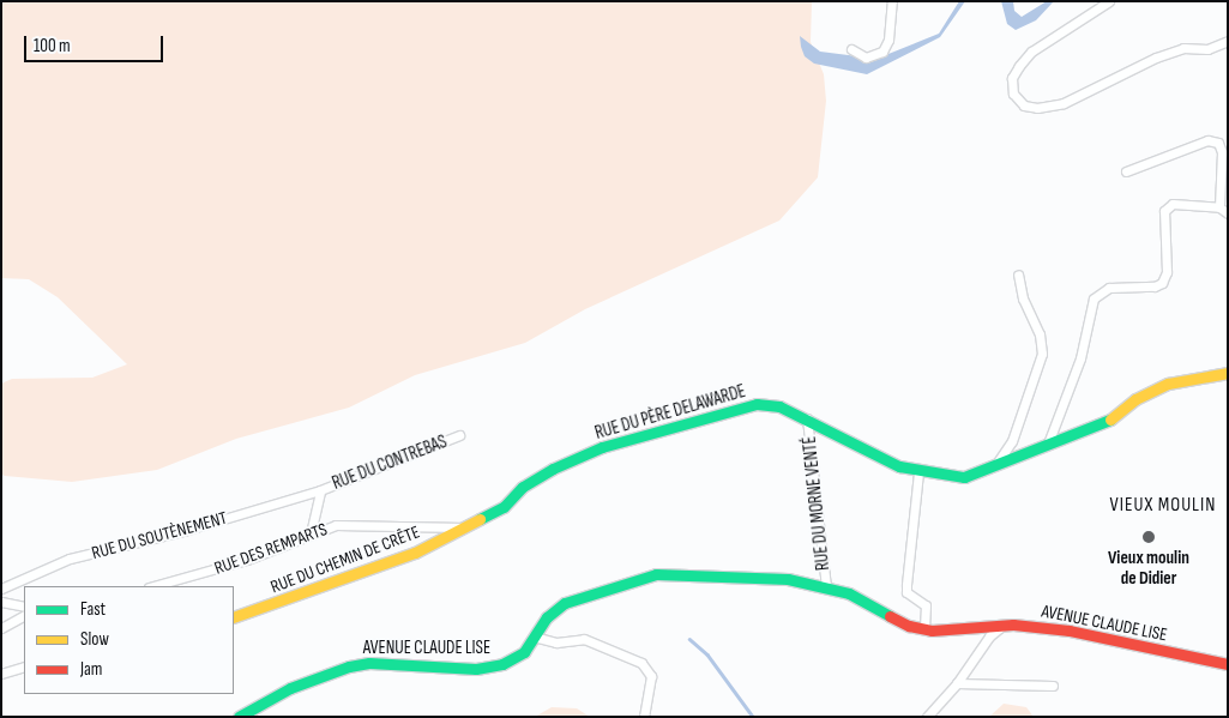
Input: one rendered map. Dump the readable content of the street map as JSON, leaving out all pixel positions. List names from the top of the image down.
{
  "streets": {
    "street": [
      "RUE DU PÈRE DELAWARDE",
      "RUE DU CONTREBAS",
      "RUE DU MORNE VENTÉ",
      "RUE DU SOUTÈNEMENT",
      "RUE DES REMPARTS",
      "RUE DU CHEMIN DE CRÊTE",
      "AVENUE CLAUDE LISE"
    ]
  },
  "crossings": [
    ["RUE DU PÈRE DELAWARDE", "RUE DU MORNE VENTÉ"],
    ["RUE DU PÈRE DELAWARDE", "RUE DES REMPARTS"],
    ["RUE DU PÈRE DELAWARDE", "RUE DU CHEMIN DE CRÊTE"],
    ["RUE DU CONTREBAS", "RUE DU SOUTÈNEMENT"],
    ["RUE DU MORNE VENTÉ", "AVENUE CLAUDE LISE"],
    ["RUE DES REMPARTS", "RUE DU CHEMIN DE CRÊTE"]
  ],
  "districts": ["VIEUX MOULIN"],
  "places": ["Vieux moulin de Didier"],
  "legend": ["Fast", "Slow", "Jam"],
  "scale_bar": "100 m"
}
